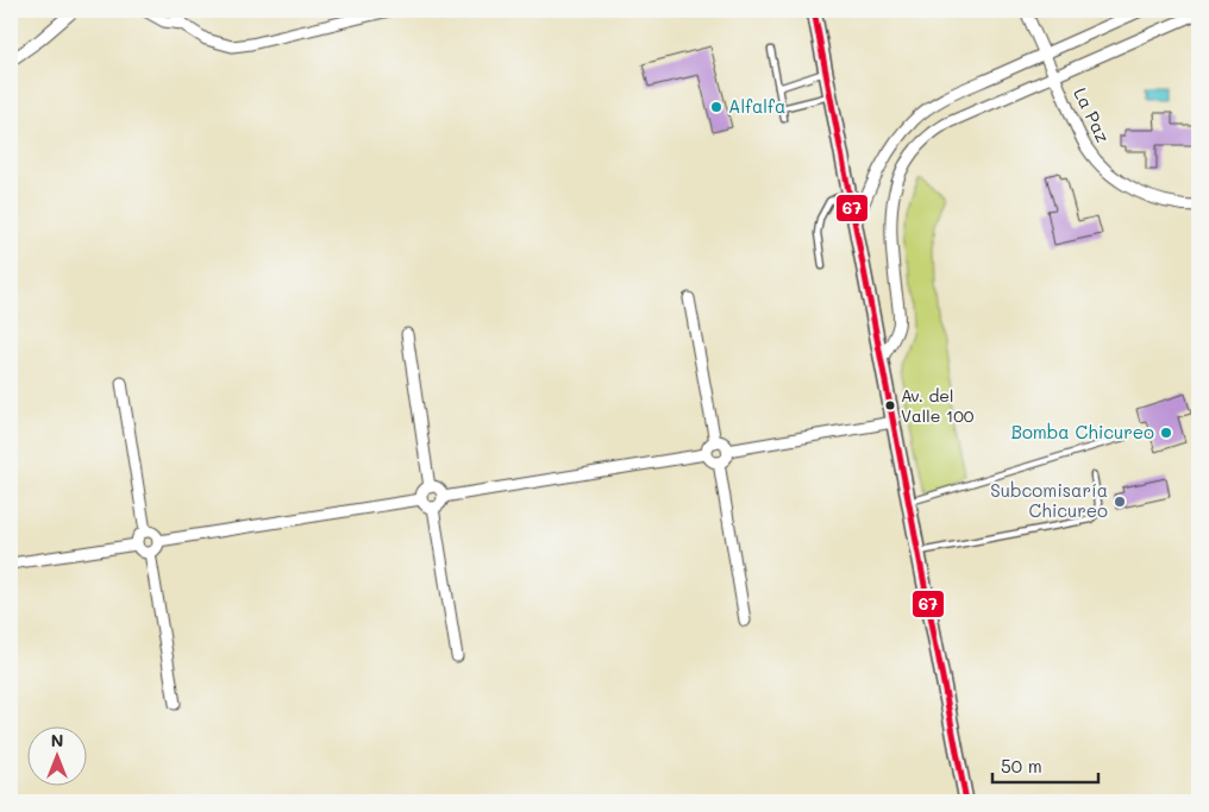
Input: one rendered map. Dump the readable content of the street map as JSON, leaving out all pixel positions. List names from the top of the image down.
{
  "streets": {
    "street": ["La Paz"]
  },
  "places": [
    "Alfalfa",
    "Av. del Valle 100",
    "Bomba Chicureo",
    "Subcomisaría Chicureo"
  ],
  "lines": ["transit line 67"],
  "scale_bar": "50 m",
  "north": "top"
}
